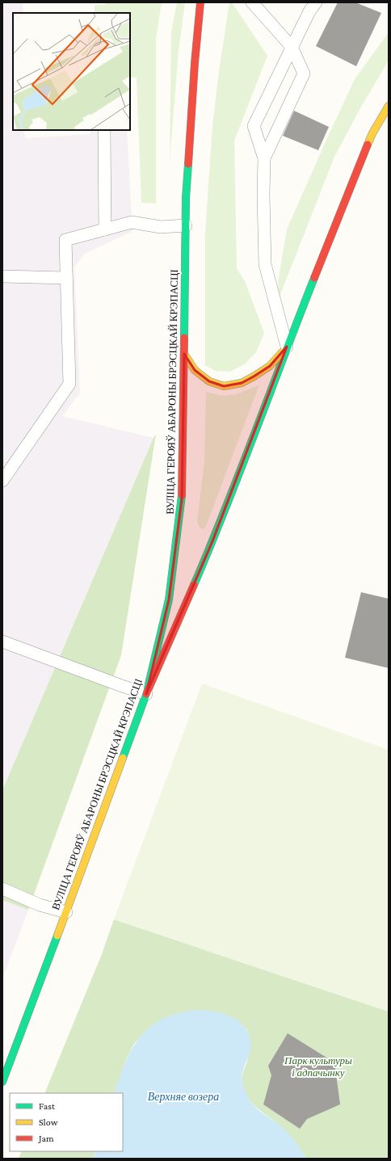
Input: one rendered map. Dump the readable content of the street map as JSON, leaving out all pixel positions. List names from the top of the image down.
{
  "streets": {
    "main road": ["ВУЛІЦА ГЕРОЯЎ АБАРОНЫ БРЭСЦКАЙ КРЭПАСЦІ"]
  },
  "water": ["Верхняе возера"],
  "parks": ["Парк культуры і адпачынку"],
  "legend": ["Fast", "Slow", "Jam"]
}
